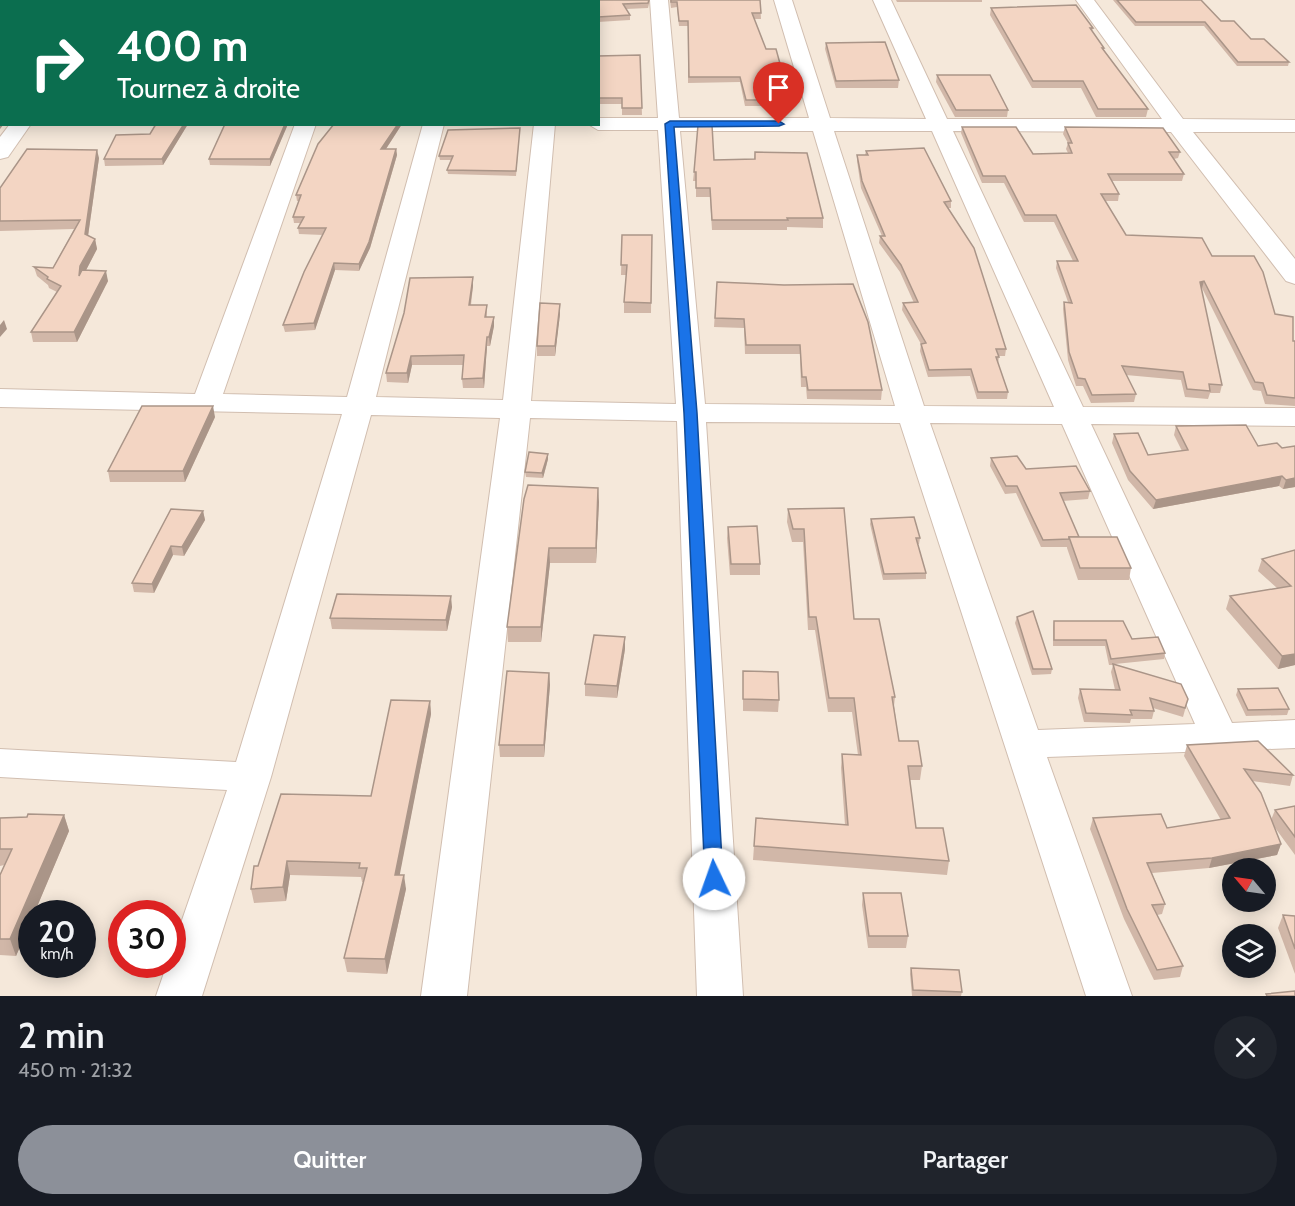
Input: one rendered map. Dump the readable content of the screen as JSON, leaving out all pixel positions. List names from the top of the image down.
{
  "north": "top left",
  "page": {
    "turn": ["400 m", "Tournez à droite"],
    "speed": "20 km/h",
    "limit": "30",
    "heading": ["2 min", "450 m · 21:32"],
    "buttons": ["Quitter", "Partager"]
  }
}
